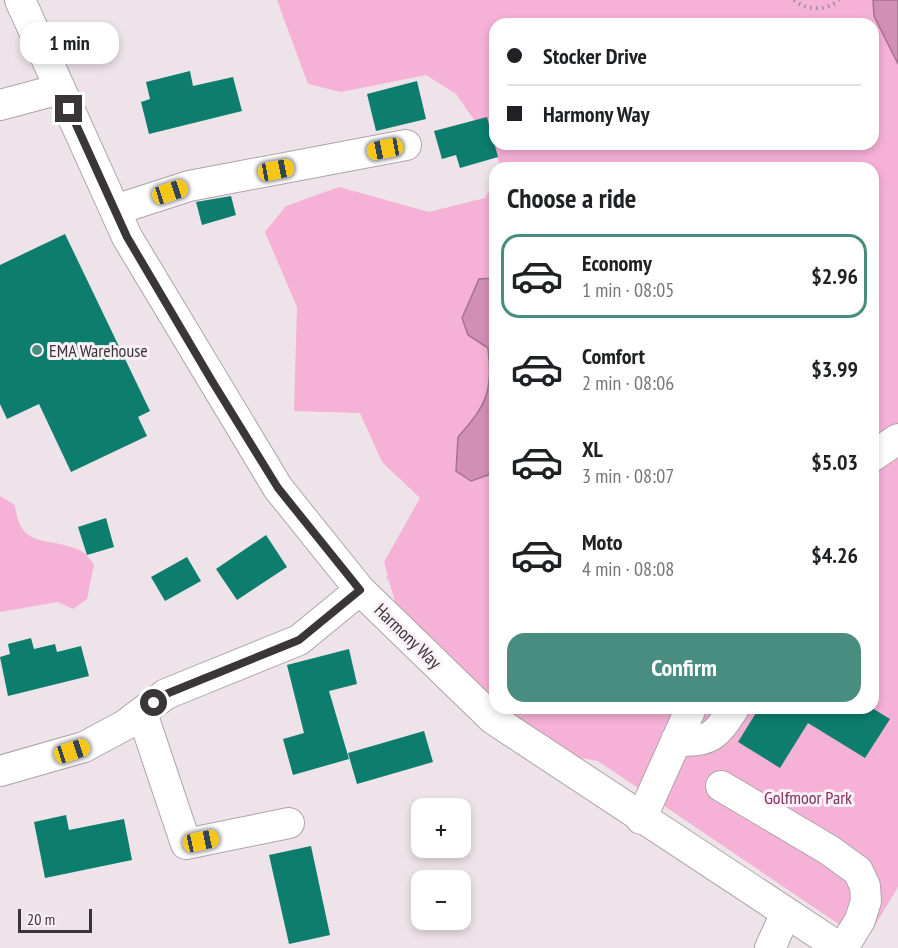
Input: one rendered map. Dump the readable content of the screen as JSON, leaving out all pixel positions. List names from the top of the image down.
{
  "streets": {
    "street": ["Harmony Way"]
  },
  "parks": ["Golfmoor Park"],
  "places": ["EMA Warehouse"],
  "scale_bar": "20 m",
  "page": {
    "banner": ["Stocker Drive", "Harmony Way"],
    "bubble": "1 min",
    "heading": "Choose a ride",
    "list": [
      {
        "name": "Economy",
        "note": "1 min · 08:05",
        "value": "$2.96"
      },
      {
        "name": "Comfort",
        "note": "2 min · 08:06",
        "value": "$3.99"
      },
      {
        "name": "XL",
        "note": "3 min · 08:07",
        "value": "$5.03"
      },
      {
        "name": "Moto",
        "note": "4 min · 08:08",
        "value": "$4.26"
      }
    ],
    "buttons": "Confirm",
    "map_buttons": ["+", "−"],
    "scale": "20 m"
  }
}
